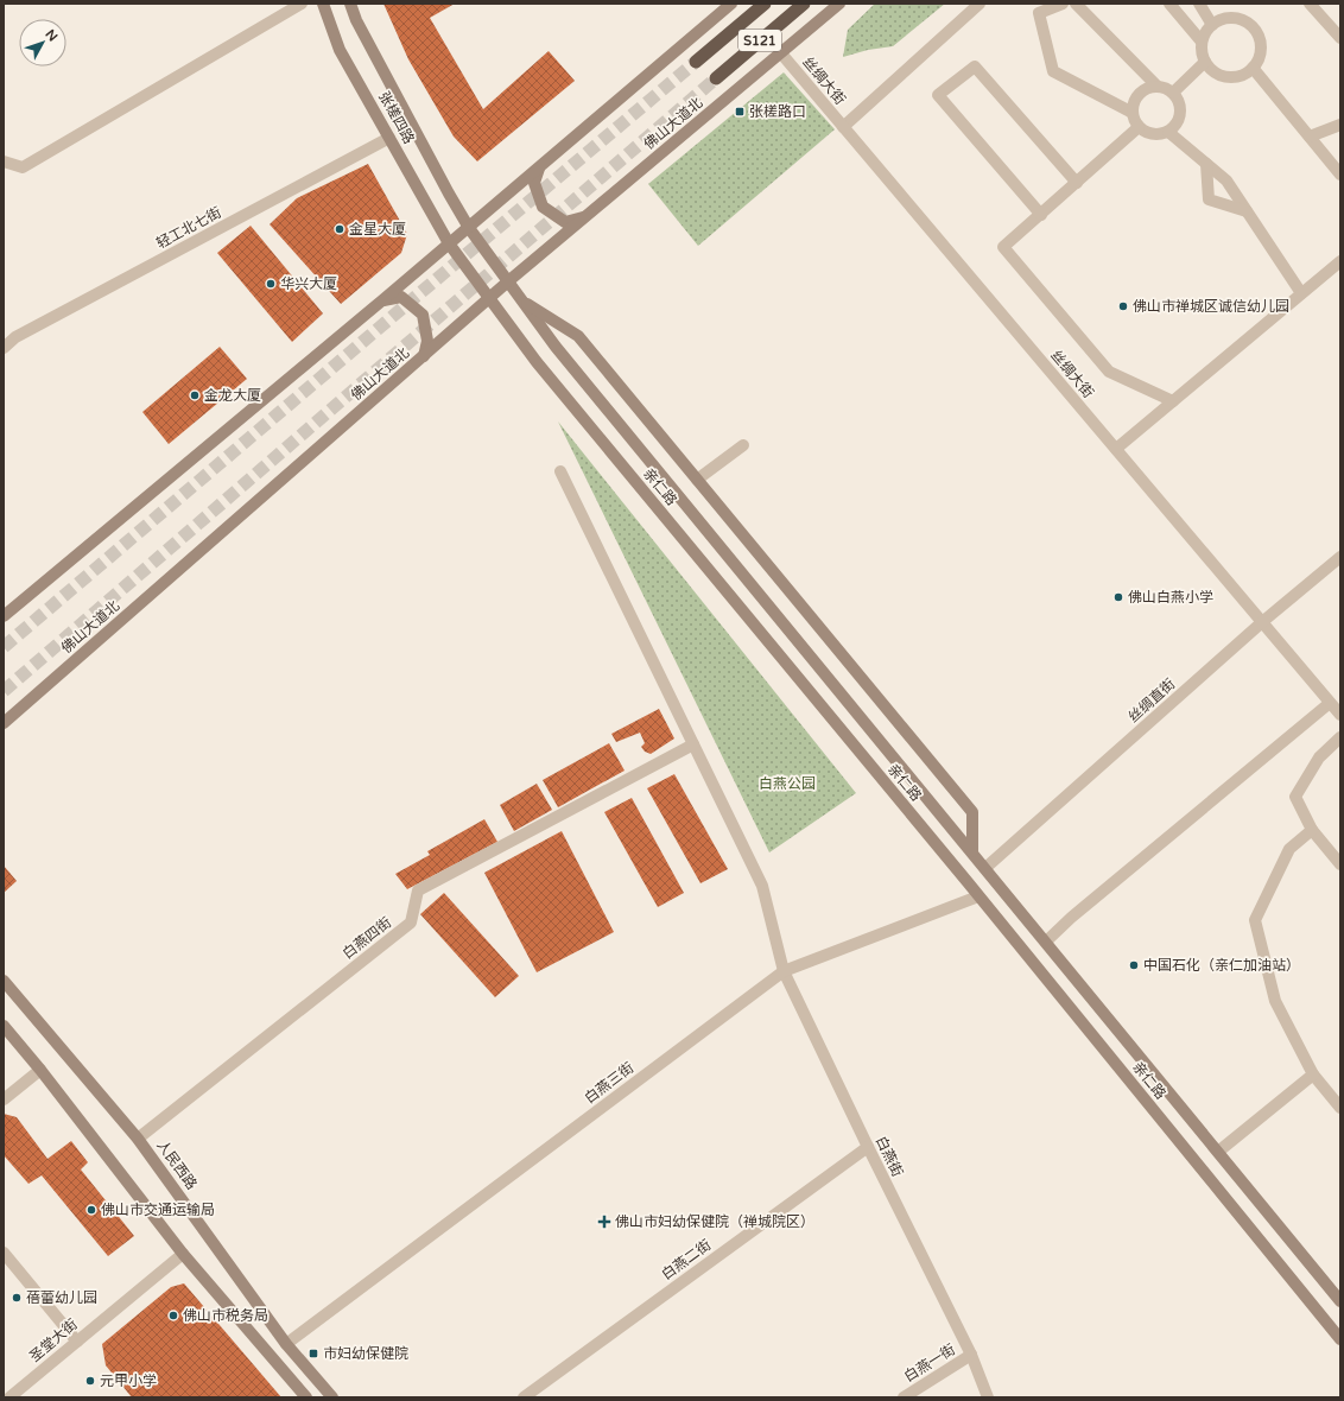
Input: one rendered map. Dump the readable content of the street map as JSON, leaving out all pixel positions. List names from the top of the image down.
{
  "streets": {
    "highway": ["S121"],
    "main road": [
      "张槎四路",
      "佛山大道北",
      "亲仁路",
      "人民西路"
    ],
    "street": [
      "丝绸大街",
      "轻工北七街",
      "丝绸直街",
      "白燕四街",
      "白燕三街",
      "白燕街",
      "白燕二街",
      "圣堂大街",
      "白燕一街"
    ]
  },
  "crossings": [
    ["丝绸大街", "佛山大道北"],
    ["丝绸大街", "丝绸直街"],
    ["张槎四路", "轻工北七街"],
    ["张槎四路", "亲仁路"],
    ["佛山大道北", "亲仁路"],
    ["亲仁路", "丝绸直街"],
    ["亲仁路", "白燕三街"],
    ["白燕四街", "白燕街"],
    ["白燕四街", "人民西路"],
    ["白燕三街", "白燕街"],
    ["白燕三街", "人民西路"],
    ["白燕街", "白燕二街"],
    ["白燕街", "白燕一街"]
  ],
  "parks": ["白燕公园"],
  "places": {
    "transit": ["张槎路口", "市妇幼保健院"],
    "other": [
      "金星大厦",
      "华兴大厦",
      "佛山市禅城区诚信幼儿园",
      "金龙大厦",
      "佛山白燕小学",
      "中国石化（亲仁加油站）",
      "佛山市交通运输局",
      "蓓蕾幼儿园",
      "佛山市税务局",
      "元甲小学"
    ],
    "health": ["佛山市妇幼保健院（禅城院区）"]
  },
  "north": "top right"
}
